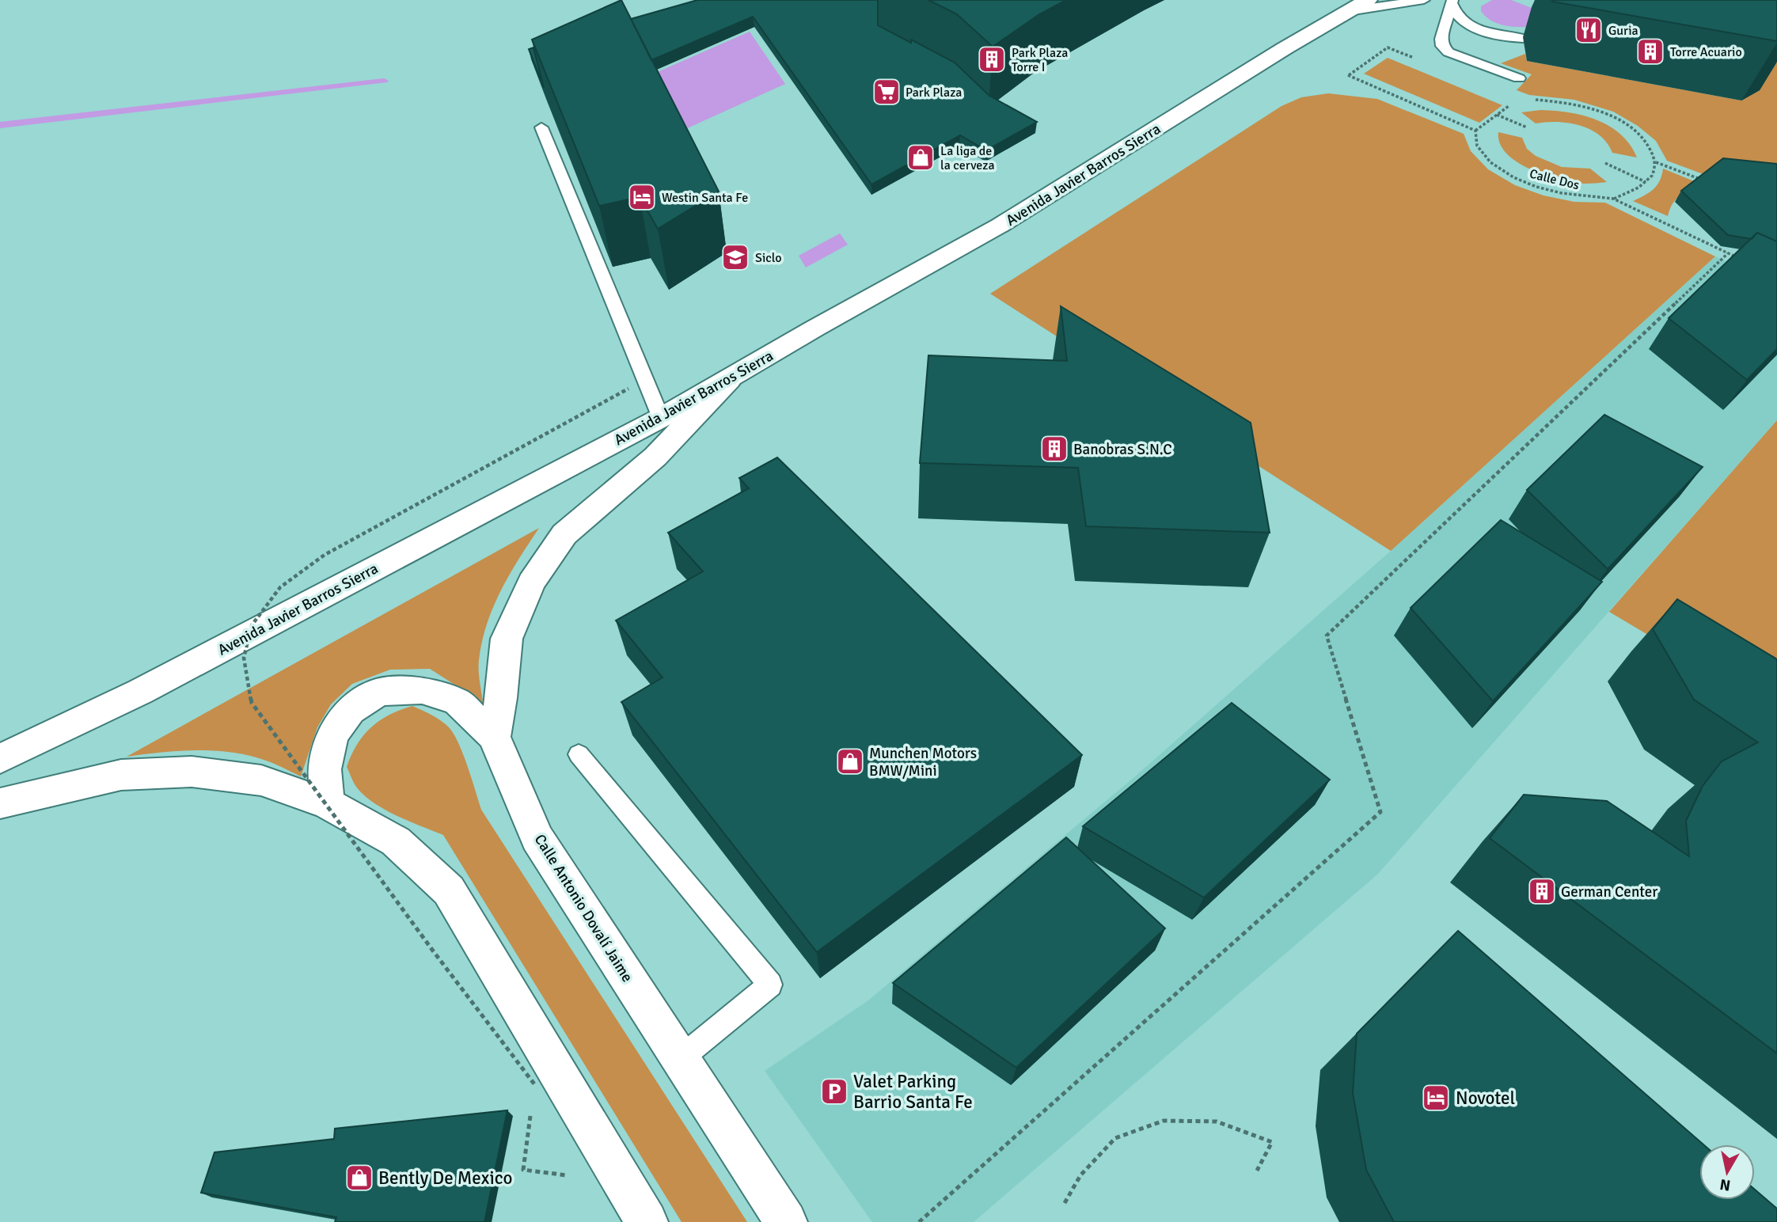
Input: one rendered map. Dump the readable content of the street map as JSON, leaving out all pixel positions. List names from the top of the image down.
{
  "streets": {
    "street": ["Avenida Javier Barros Sierra", "Calle Antonio Dovalí Jaime"],
    "path": ["Calle Dos"]
  },
  "places": {
    "restaurant": ["Guria"],
    "building": [
      "Torre Acuario",
      "Park Plaza Torre I",
      "Banobras S.N.C",
      "German Center"
    ],
    "supermarket": ["Park Plaza"],
    "shop": ["La liga de la cerveza", "Munchen Motors BMW/Mini", "Bently De Mexico"],
    "hotel": ["Westin Santa Fe", "Novotel"],
    "school or university": ["Siclo"],
    "parking": ["Valet Parking Barrio Santa Fe"]
  },
  "north": "bottom"
}
